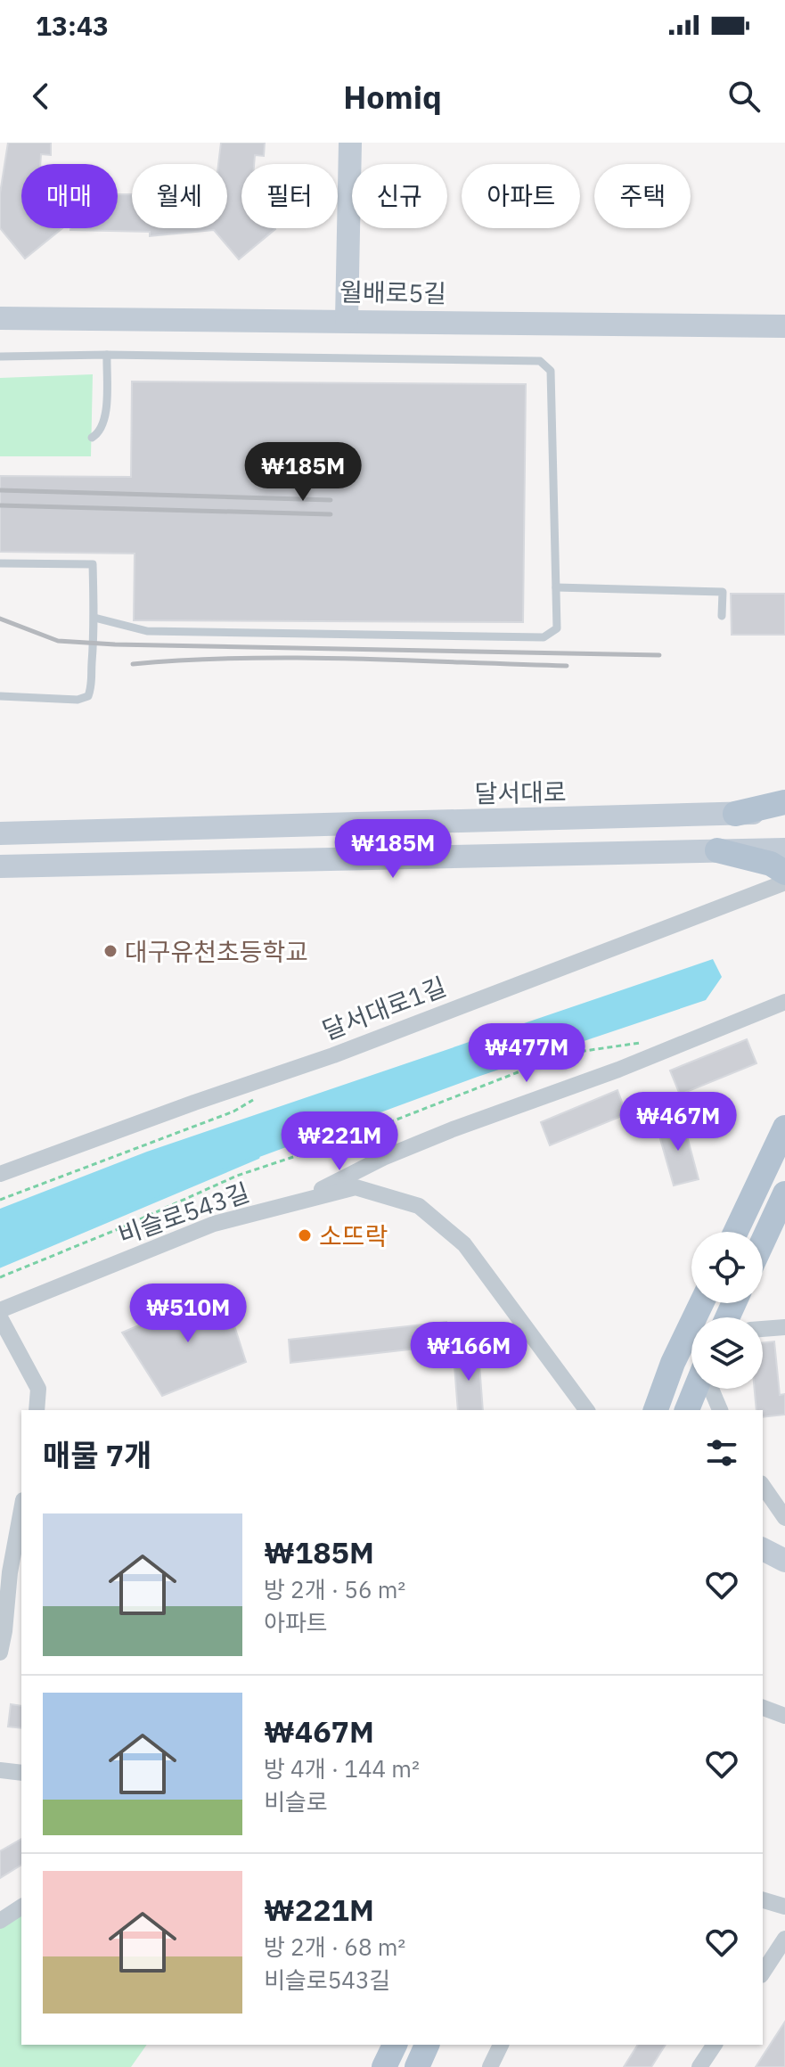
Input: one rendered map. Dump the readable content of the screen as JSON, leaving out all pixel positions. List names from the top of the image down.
{
  "streets": {
    "main road": ["월배로5길", "달서대로"],
    "street": ["달서대로1길", "비슬로543길"]
  },
  "places": ["대구유천초등학교", "소뜨락"],
  "page": {
    "status": "13:43",
    "header": "Homiq",
    "chip": [
      "매매",
      "월세",
      "필터",
      "신규",
      "아파트",
      "주택"
    ],
    "price": [
      "₩185M",
      "₩185M",
      "₩477M",
      "₩467M",
      "₩221M",
      "₩510M",
      "₩166M"
    ],
    "heading": "매물 7개",
    "list": [
      {
        "name": "₩185M",
        "note": "방 2개 · 56 m² · 아파트"
      },
      {
        "name": "₩467M",
        "note": "방 4개 · 144 m² · 비슬로"
      },
      {
        "name": "₩221M",
        "note": "방 2개 · 68 m² · 비슬로543길"
      }
    ]
  }
}
